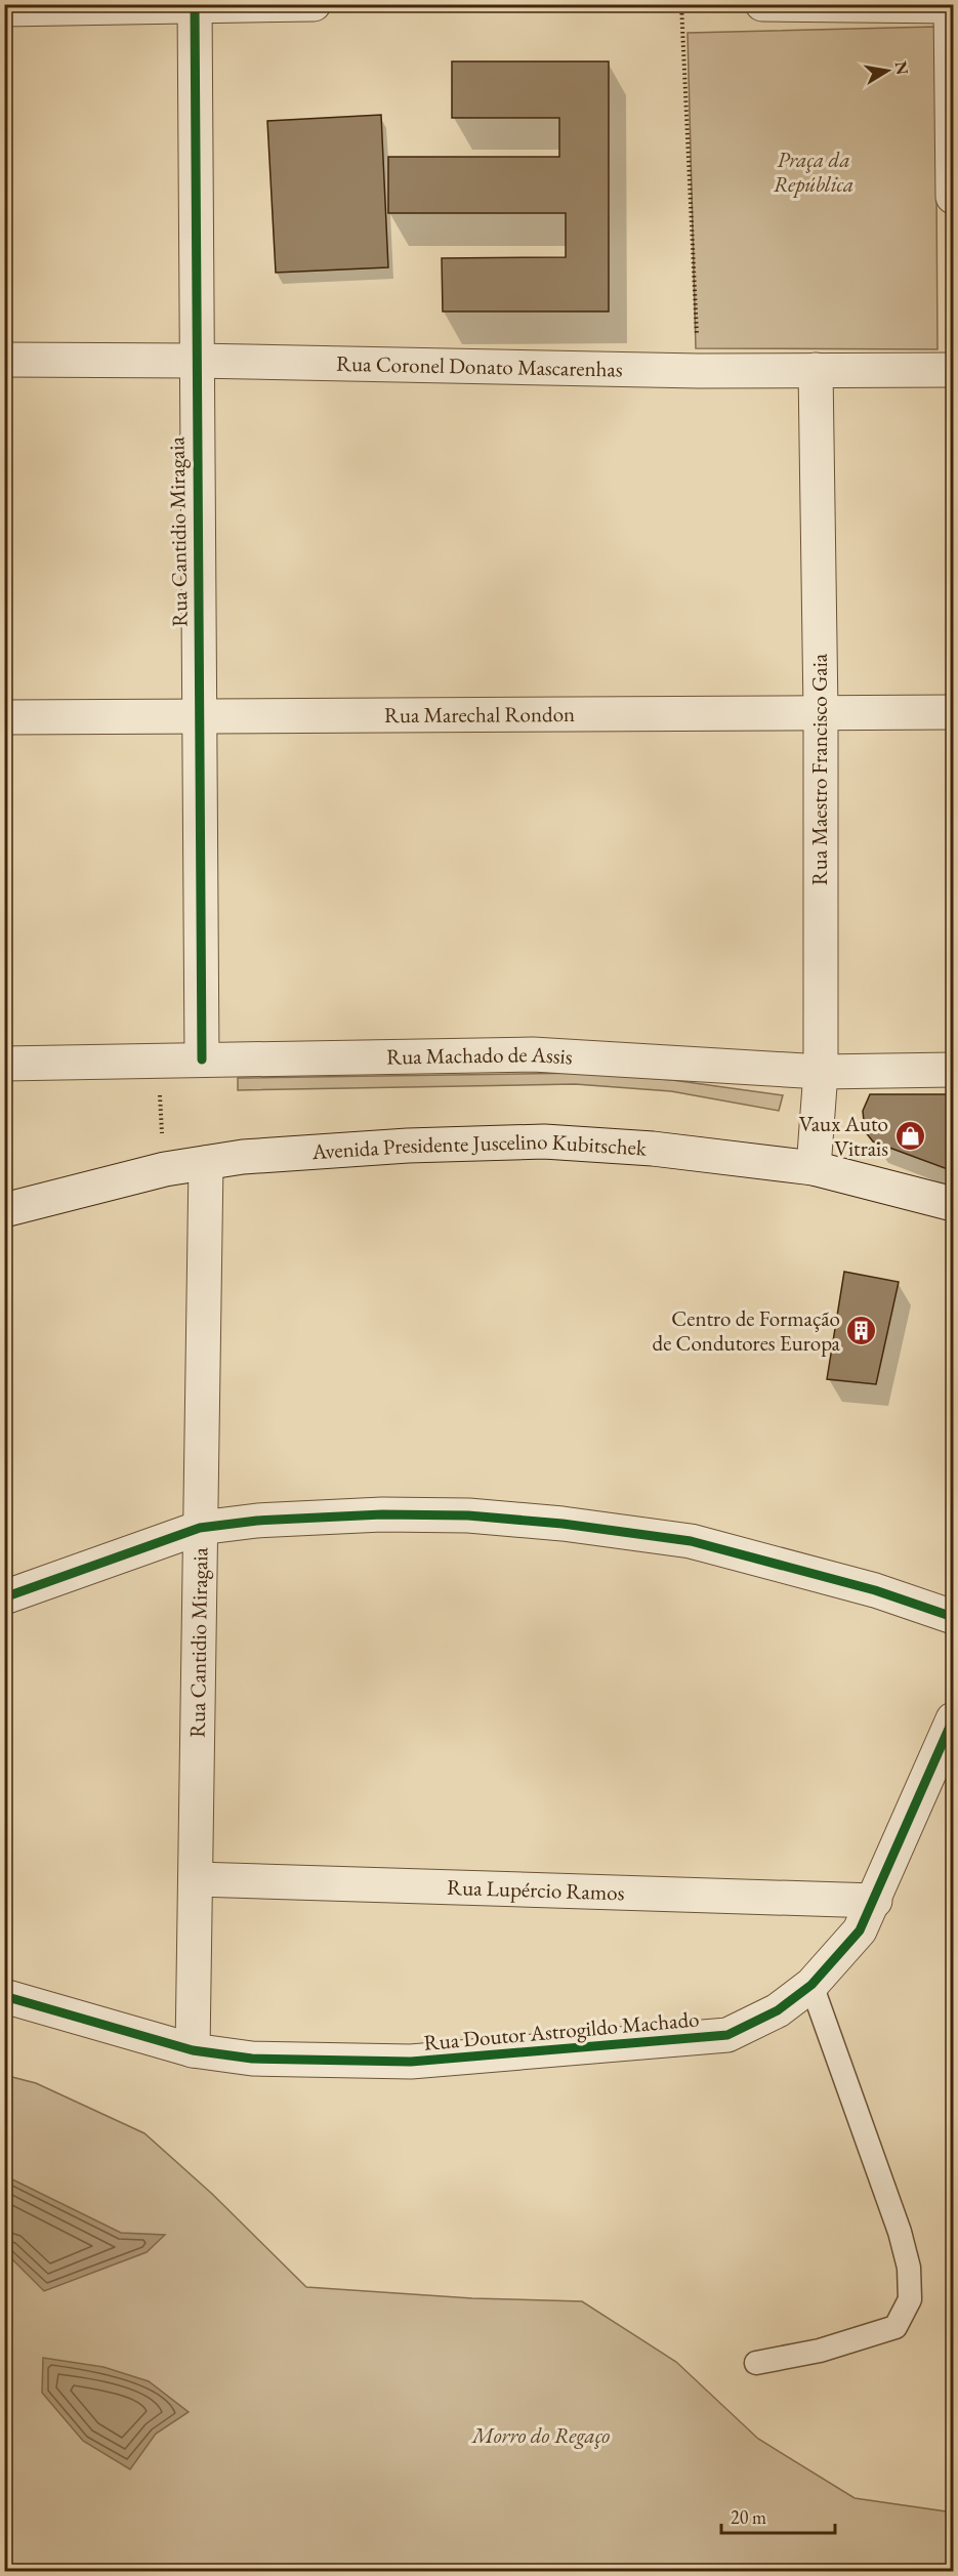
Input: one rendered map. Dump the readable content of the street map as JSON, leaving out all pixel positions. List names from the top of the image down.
{
  "streets": {
    "street": [
      "Rua Coronel Donato Mascarenhas",
      "Rua Cantidio Miragaia",
      "Rua Marechal Rondon",
      "Rua Maestro Francisco Gaia",
      "Rua Machado de Assis",
      "Avenida Presidente Juscelino Kubitschek",
      "Rua Lupércio Ramos",
      "Rua Doutor Astrogildo Machado"
    ]
  },
  "crossings": [
    ["Rua Coronel Donato Mascarenhas", "Rua Cantidio Miragaia"],
    ["Rua Coronel Donato Mascarenhas", "Rua Maestro Francisco Gaia"],
    ["Rua Cantidio Miragaia", "Rua Marechal Rondon"],
    ["Rua Cantidio Miragaia", "Rua Machado de Assis"],
    ["Rua Cantidio Miragaia", "Avenida Presidente Juscelino Kubitschek"],
    ["Rua Cantidio Miragaia", "Rua Lupércio Ramos"],
    ["Rua Cantidio Miragaia", "Rua Doutor Astrogildo Machado"],
    ["Rua Marechal Rondon", "Rua Maestro Francisco Gaia"],
    ["Rua Maestro Francisco Gaia", "Rua Machado de Assis"],
    ["Rua Maestro Francisco Gaia", "Avenida Presidente Juscelino Kubitschek"],
    ["Rua Lupércio Ramos", "Rua Doutor Astrogildo Machado"]
  ],
  "parks": ["Praça da República", "Morro do Regaço"],
  "places": {
    "shop": ["Vaux Auto Vitrais"],
    "building": ["Centro de Formação de Condutores Europa"]
  },
  "scale_bar": "20 m",
  "north": "right"
}
